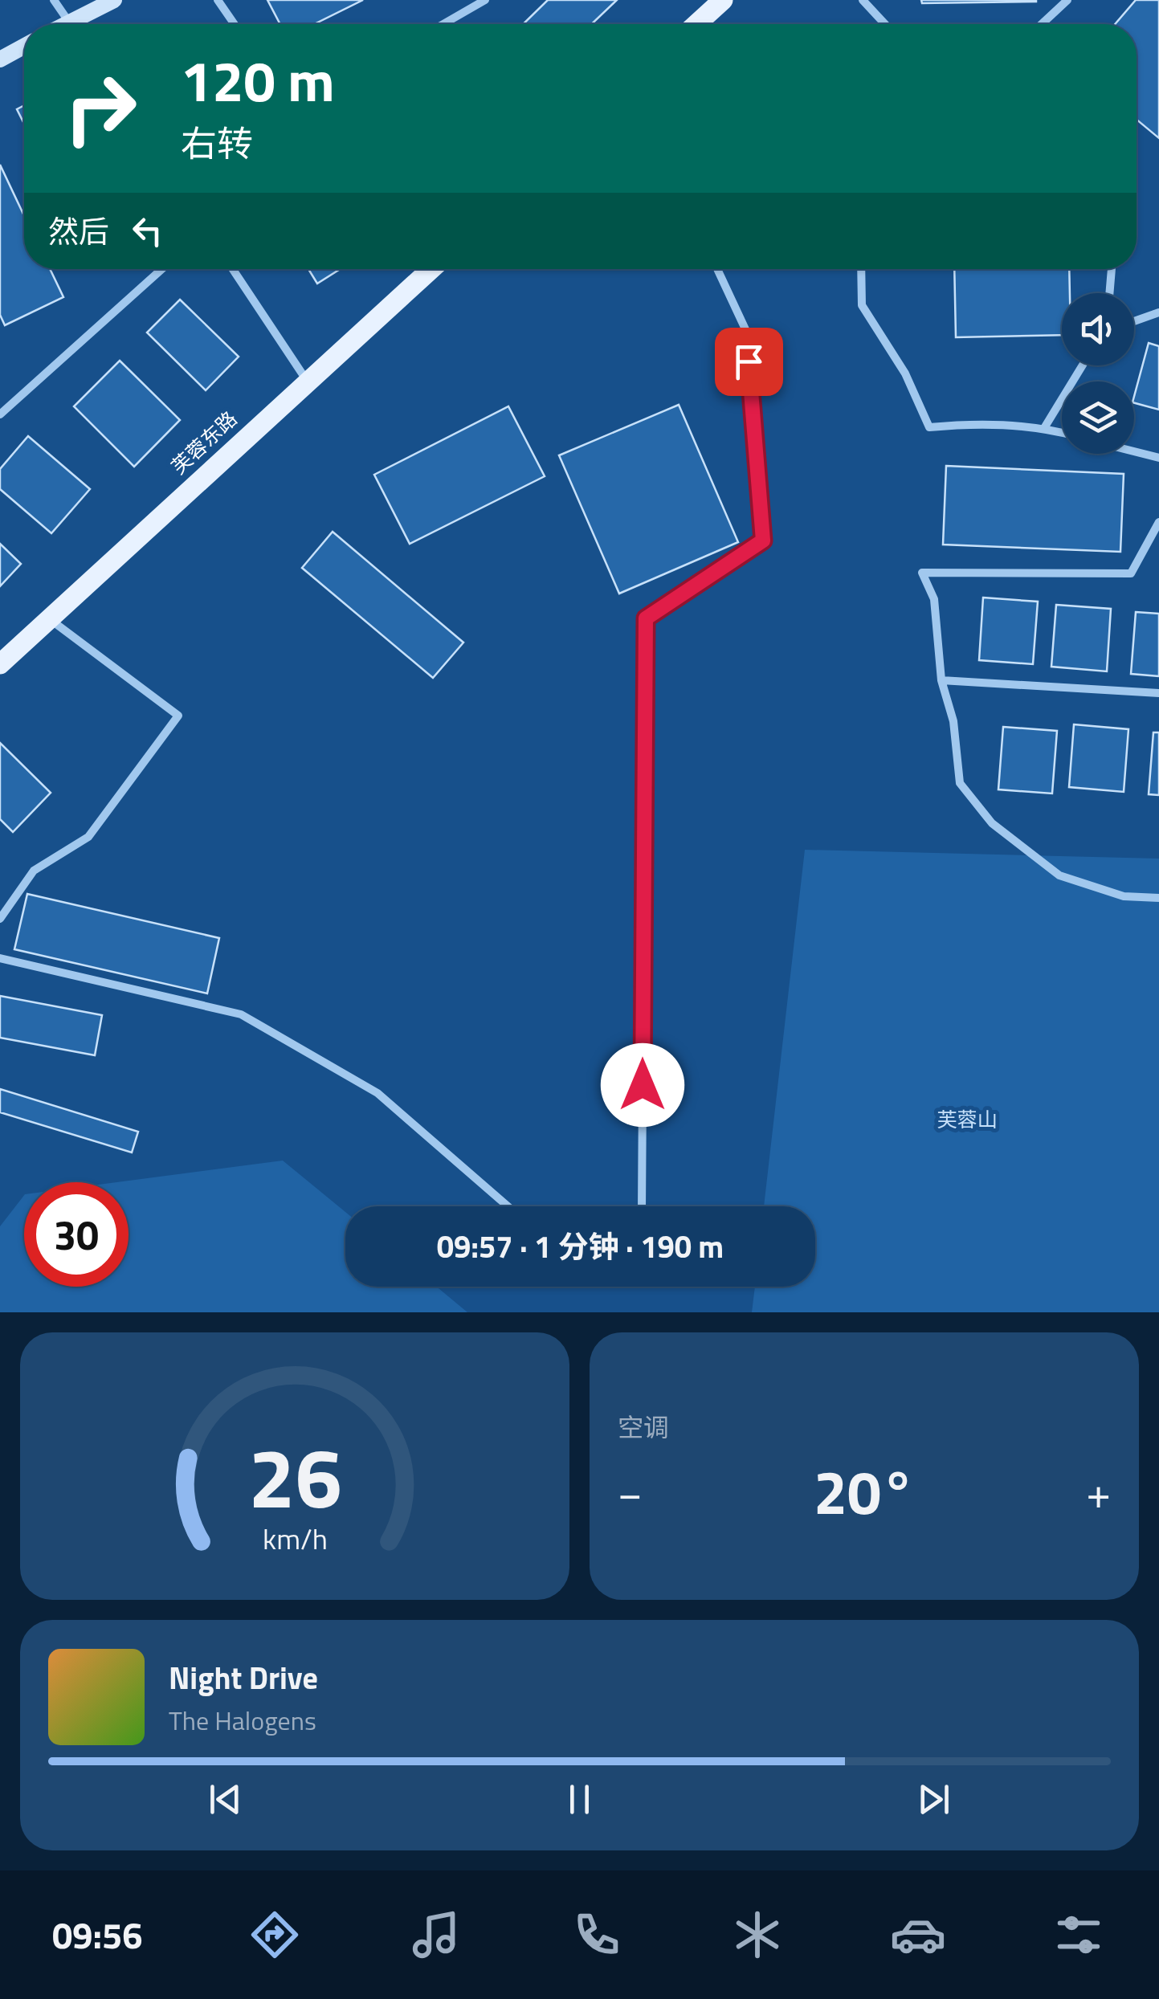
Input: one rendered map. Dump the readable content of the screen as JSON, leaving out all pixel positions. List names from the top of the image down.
{
  "streets": {
    "main road": ["芙蓉东路"]
  },
  "parks": ["芙蓉山"],
  "page": {
    "turn": ["120 m", "右转"],
    "then": "然后",
    "limit": "30",
    "trip": "09:57 · 1 分钟 · 190 m",
    "tile": "空调",
    "heat": ["−", "20°", "+"],
    "song": ["Night Drive", "The Halogens"],
    "tabs": "09:56",
    "gauge": ["26", "km/h"]
  }
}
